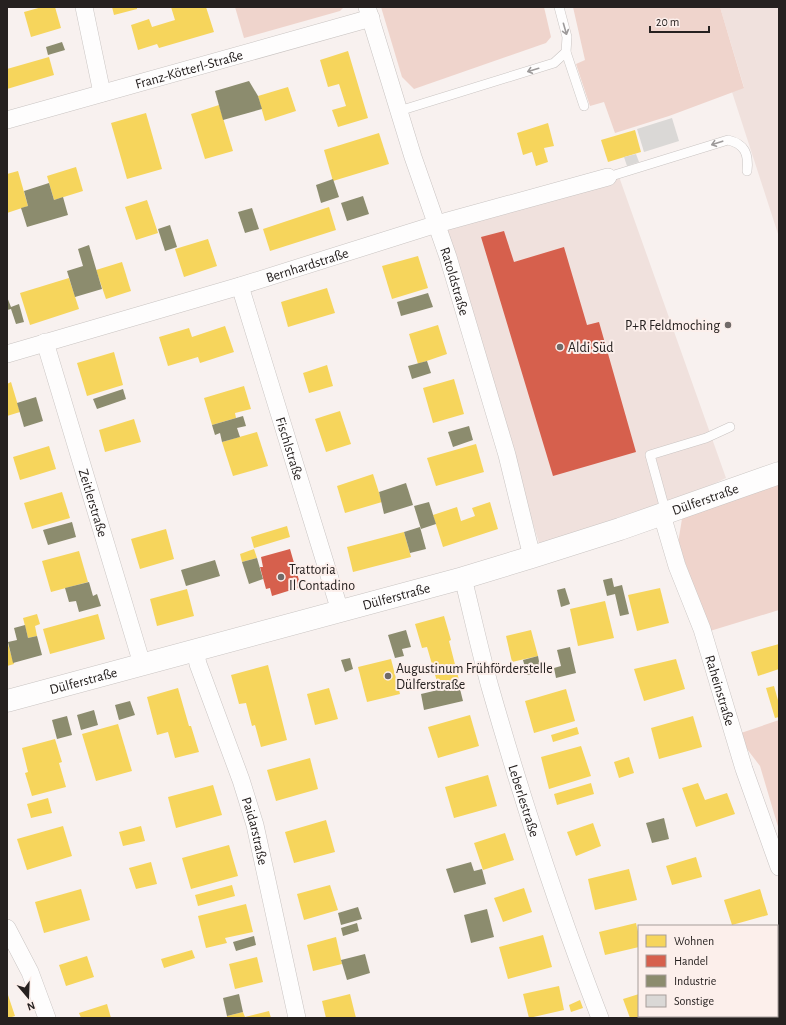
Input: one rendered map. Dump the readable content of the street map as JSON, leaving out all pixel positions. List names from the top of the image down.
{
  "streets": {
    "main road": ["Dülferstraße"],
    "street": [
      "Franz-Kötterl-Straße",
      "Bernhardstraße",
      "Ratoldstraße",
      "Fischlstraße",
      "Zeitlerstraße",
      "Raheinstraße",
      "Leberlestraße",
      "Paidarstraße"
    ]
  },
  "crossings": [
    ["Franz-Kötterl-Straße", "Ratoldstraße"],
    ["Bernhardstraße", "Ratoldstraße"],
    ["Bernhardstraße", "Fischlstraße"],
    ["Bernhardstraße", "Zeitlerstraße"],
    ["Ratoldstraße", "Dülferstraße"],
    ["Fischlstraße", "Dülferstraße"],
    ["Dülferstraße", "Zeitlerstraße"],
    ["Dülferstraße", "Raheinstraße"],
    ["Dülferstraße", "Leberlestraße"],
    ["Dülferstraße", "Paidarstraße"]
  ],
  "places": [
    "P+R Feldmoching",
    "Aldi Süd",
    "Trattoria Il Contadino",
    "Augustinum Frühförderstelle Dülferstraße"
  ],
  "legend": [
    "Wohnen",
    "Handel",
    "Industrie",
    "Sonstige"
  ],
  "scale_bar": "20 m",
  "north": "bottom"
}
